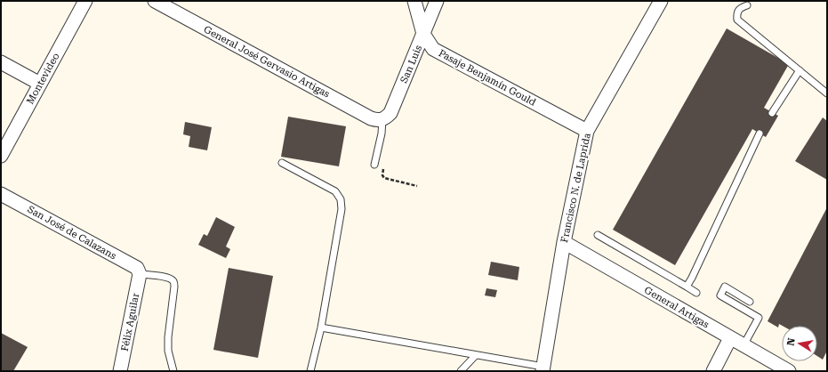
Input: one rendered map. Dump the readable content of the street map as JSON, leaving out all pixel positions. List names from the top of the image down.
{
  "streets": {
    "street": [
      "General José Gervasio Artigas",
      "San Luis",
      "Pasaje Benjamín Gould",
      "Montevideo",
      "Francisco N. de Laprida",
      "San José de Calazans",
      "General Artigas",
      "Félix Aguilar"
    ]
  },
  "crossings": [
    ["General José Gervasio Artigas", "San Luis"],
    ["San Luis", "Pasaje Benjamín Gould"],
    ["Pasaje Benjamín Gould", "Francisco N. de Laprida"],
    ["Francisco N. de Laprida", "General Artigas"],
    ["San José de Calazans", "Félix Aguilar"]
  ],
  "north": "left"
}
